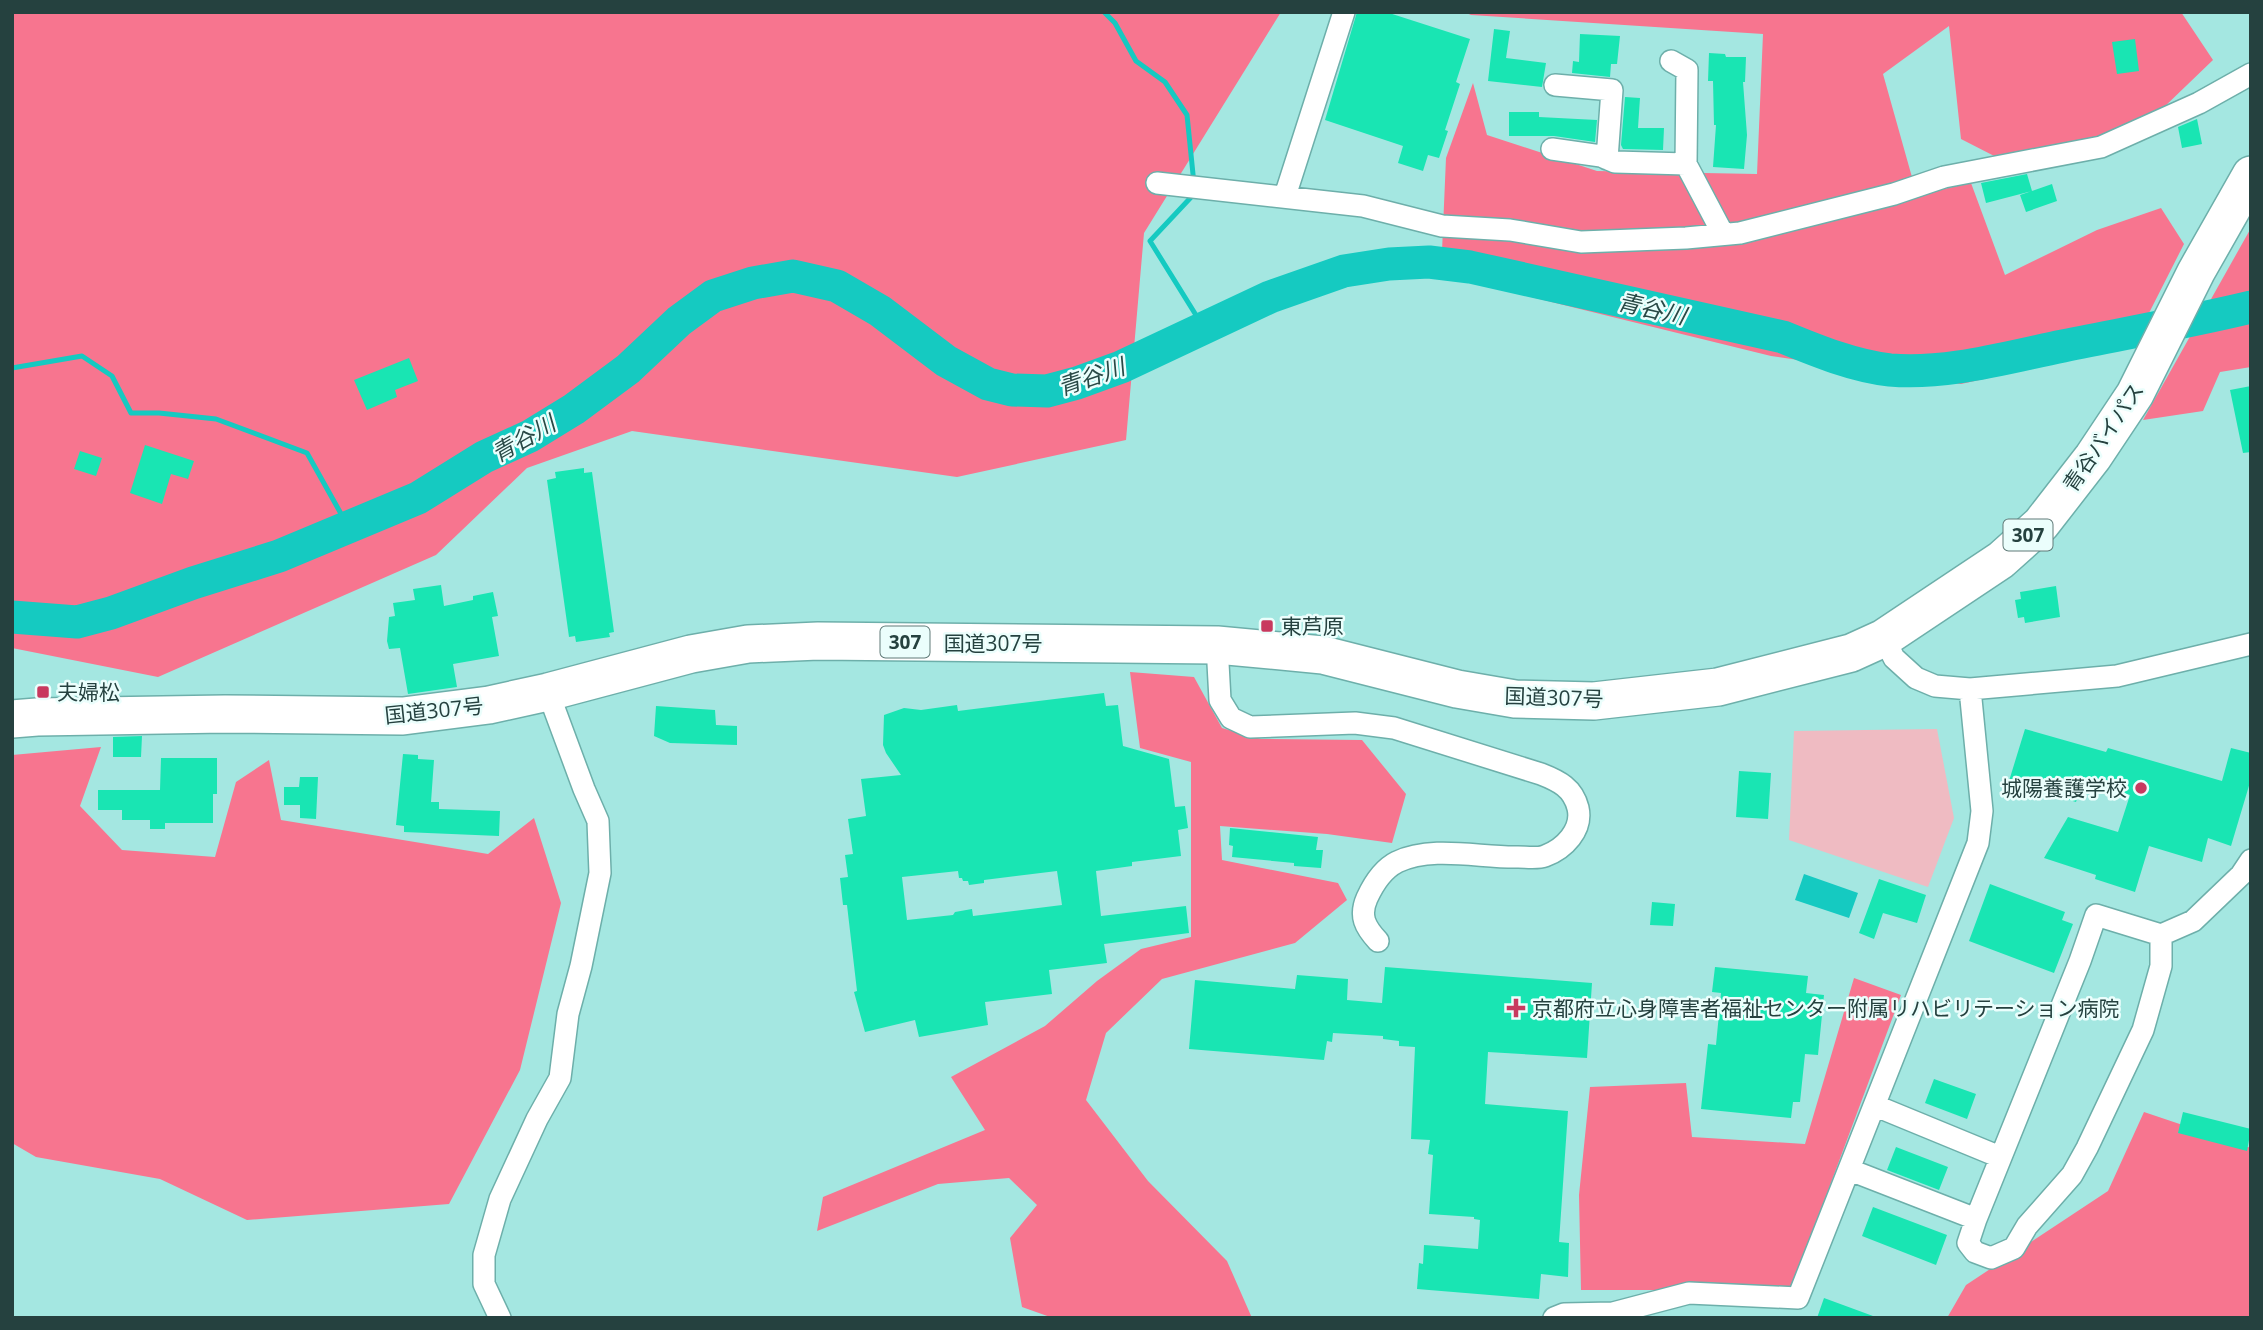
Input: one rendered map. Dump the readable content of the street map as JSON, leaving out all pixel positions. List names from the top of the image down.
{
  "streets": {
    "highway": ["青谷バイパス", "307", "国道307号"]
  },
  "crossings": [
    ["青谷バイパス", "国道307号"]
  ],
  "water": ["青谷川"],
  "places": {
    "transit": ["東芦原", "夫婦松"],
    "other": ["城陽養護学校"],
    "health": ["京都府立心身障害者福祉センター附属リハビリテーション病院"]
  }
}
